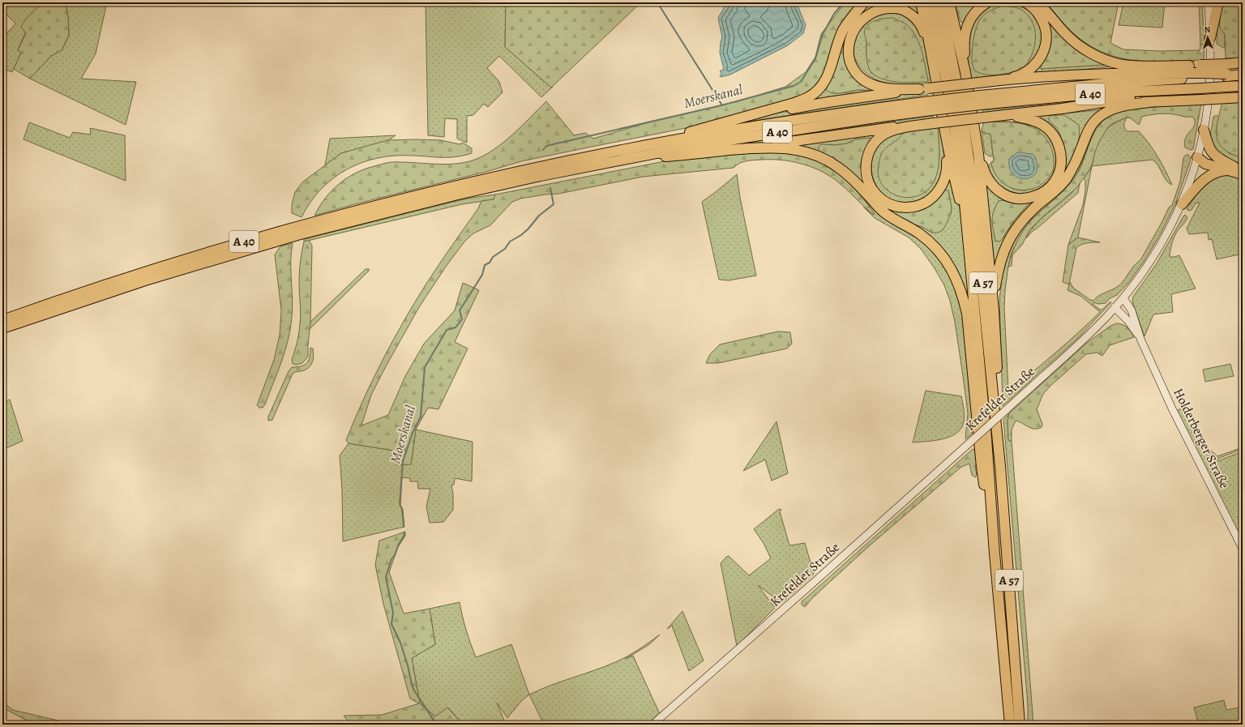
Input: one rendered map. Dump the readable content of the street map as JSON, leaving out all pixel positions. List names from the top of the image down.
{
  "streets": {
    "highway": ["A 40", "A 57"],
    "main road": ["Krefelder Straße", "Holderberger Straße"]
  },
  "crossings": [
    ["Krefelder Straße", "Holderberger Straße"]
  ],
  "water": ["Moerskanal"],
  "north": "top"
}
